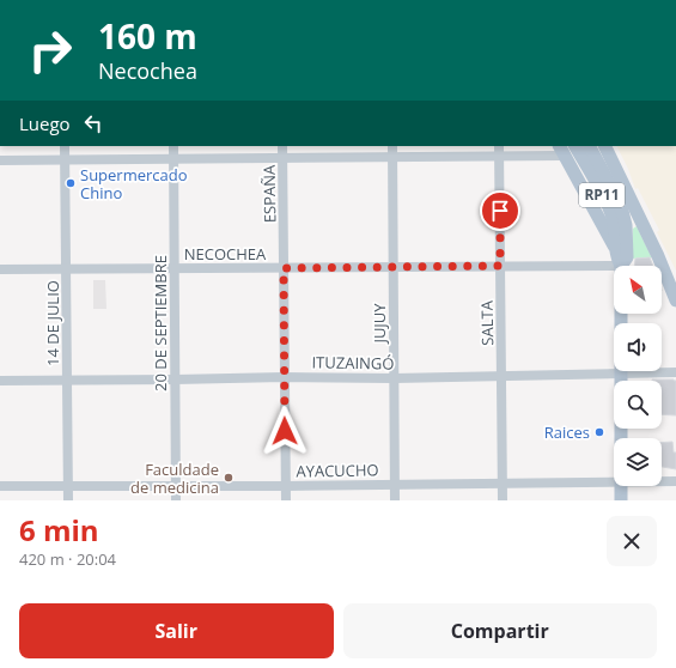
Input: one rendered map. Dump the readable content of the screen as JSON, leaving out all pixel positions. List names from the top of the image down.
{
  "streets": {
    "main road": ["RP11"],
    "street": [
      "ESPAÑA",
      "NECOCHEA",
      "14 DE JULIO",
      "20 DE SEPTIEMBRE",
      "JUJUY",
      "SALTA",
      "ITUZAINGÓ",
      "AYACUCHO"
    ]
  },
  "crossings": [
    ["ESPAÑA", "NECOCHEA"],
    ["ESPAÑA", "ITUZAINGÓ"],
    ["ESPAÑA", "AYACUCHO"],
    ["RP11", "ITUZAINGÓ"],
    ["NECOCHEA", "14 DE JULIO"],
    ["NECOCHEA", "20 DE SEPTIEMBRE"],
    ["NECOCHEA", "JUJUY"],
    ["NECOCHEA", "SALTA"],
    ["14 DE JULIO", "ITUZAINGÓ"],
    ["14 DE JULIO", "AYACUCHO"],
    ["20 DE SEPTIEMBRE", "ITUZAINGÓ"],
    ["20 DE SEPTIEMBRE", "AYACUCHO"],
    ["JUJUY", "ITUZAINGÓ"],
    ["JUJUY", "AYACUCHO"],
    ["SALTA", "ITUZAINGÓ"],
    ["SALTA", "AYACUCHO"]
  ],
  "places": ["Supermercado Chino", "Raices", "Faculdade de medicina"],
  "north": "top left",
  "page": {
    "turn": ["160 m", "Necochea"],
    "then": "Luego",
    "heading": ["6 min", "420 m · 20:04"],
    "buttons": ["Salir", "Compartir"]
  }
}
